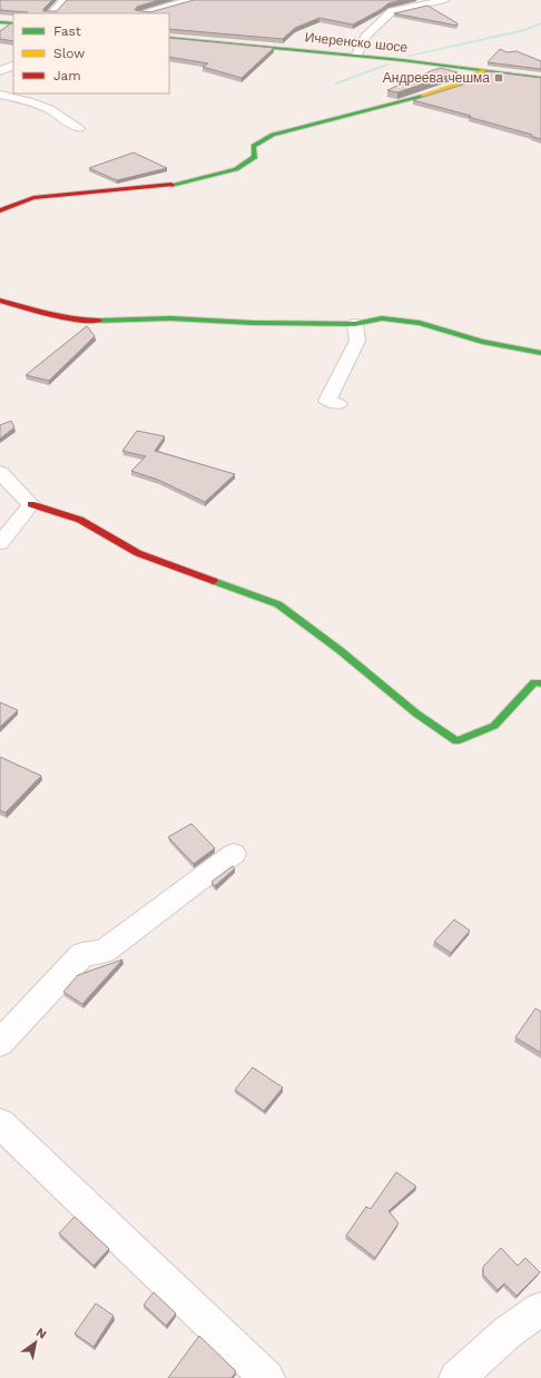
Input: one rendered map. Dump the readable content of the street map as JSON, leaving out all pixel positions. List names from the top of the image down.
{
  "streets": {
    "street": ["Ичеренско шосе"]
  },
  "places": {
    "transit": ["Андреева чешма"]
  },
  "legend": ["Fast", "Slow", "Jam"],
  "north": "top right"
}
